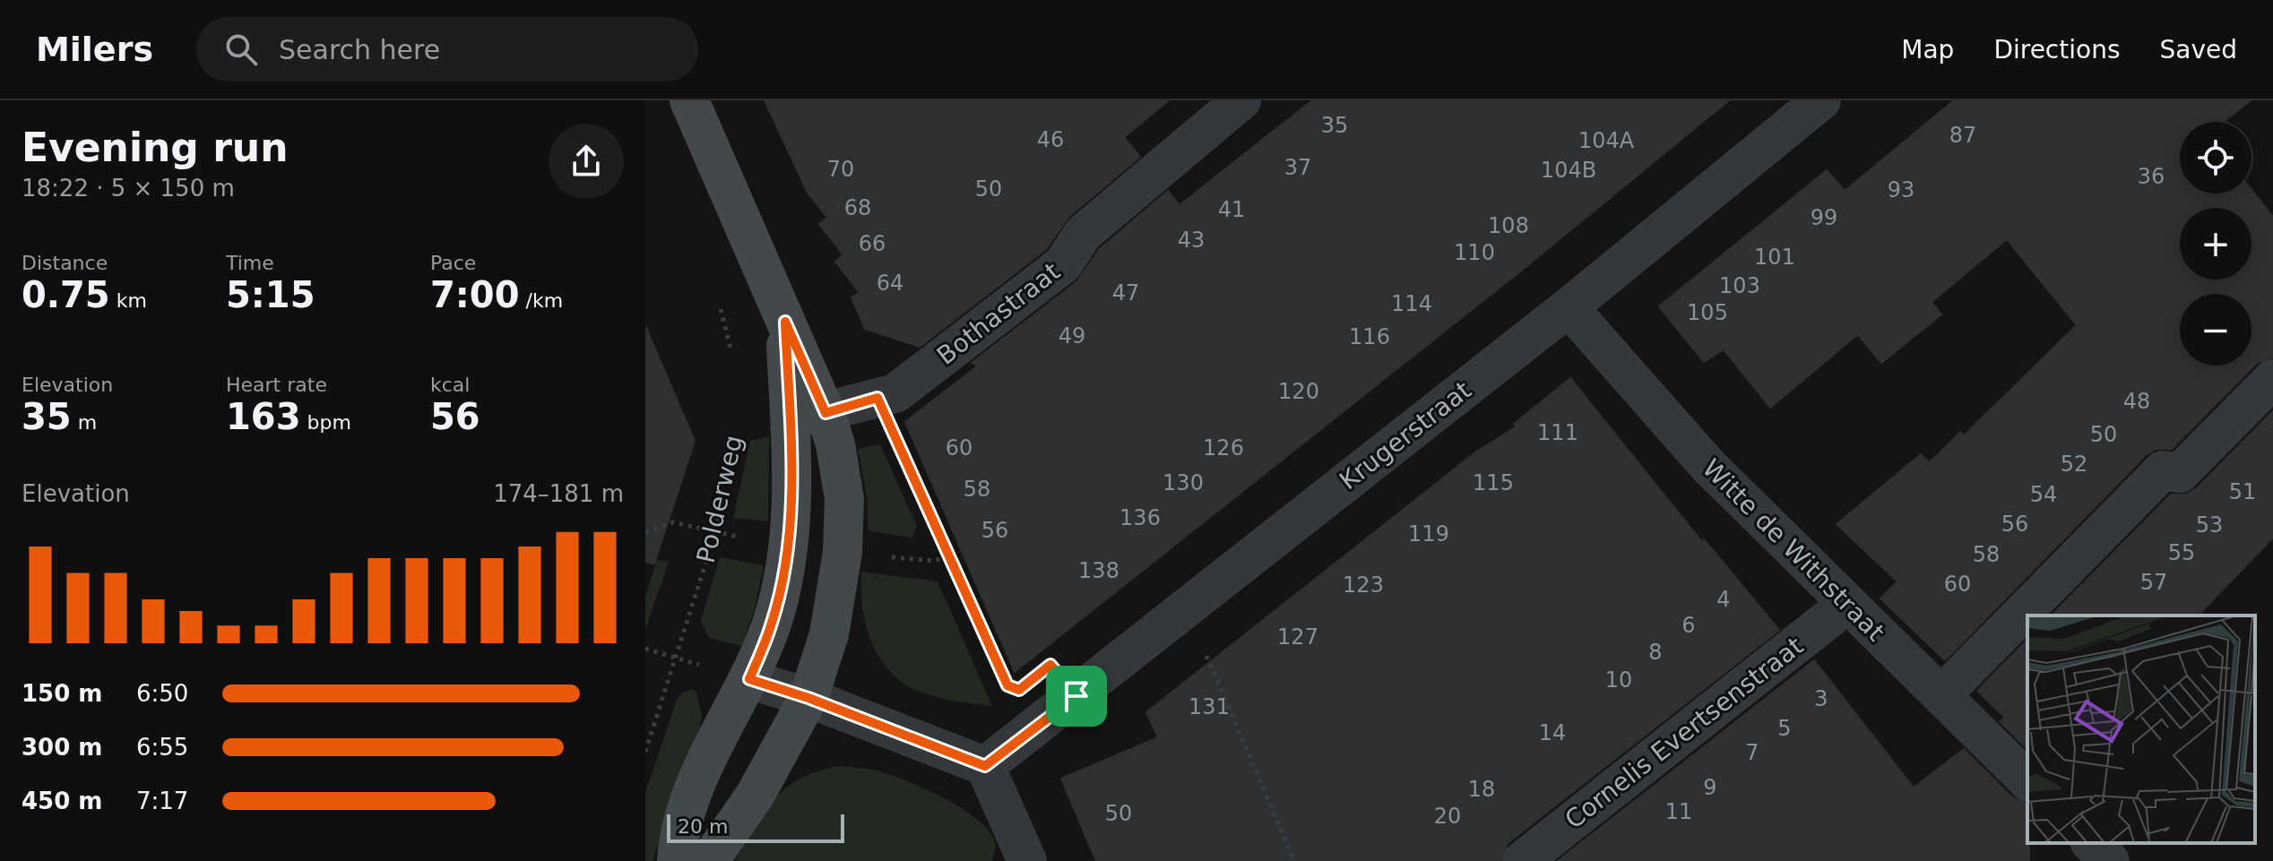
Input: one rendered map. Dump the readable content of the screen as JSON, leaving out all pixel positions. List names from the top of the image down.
{
  "streets": {
    "street": [
      "Bothastraat",
      "Krugerstraat",
      "Witte de Withstraat",
      "Cornelis Evertsenstraat"
    ],
    "path": ["Polderweg"]
  },
  "crossings": [
    ["Krugerstraat", "Witte de Withstraat"],
    ["Witte de Withstraat", "Cornelis Evertsenstraat"]
  ],
  "house_numbers": [
    "35",
    "87",
    "46",
    "104A",
    "37",
    "70",
    "104B",
    "36",
    "50",
    "93",
    "68",
    "41",
    "99",
    "108",
    "43",
    "66",
    "110",
    "101",
    "64",
    "103",
    "47",
    "114",
    "105",
    "49",
    "116",
    "120",
    "48",
    "111",
    "50",
    "60",
    "126",
    "52",
    "130",
    "115",
    "58",
    "51",
    "54",
    "136",
    "56",
    "53",
    "56",
    "119",
    "55",
    "58",
    "138",
    "57",
    "60",
    "123",
    "4",
    "6",
    "127",
    "8",
    "10",
    "3",
    "131",
    "5",
    "14",
    "7",
    "9",
    "18",
    "11",
    "50",
    "20"
  ],
  "scale_bar": "20 m",
  "page": {
    "header": "Milers",
    "search": "Search here",
    "nav": ["Map", "Directions", "Saved"],
    "heading": ["Evening run", "18:22 · 5 × 150 m"],
    "map_buttons": ["+", "−"],
    "stats": [
      ["Distance", "0.75 km"],
      ["Time", "5:15"],
      ["Pace", "7:00 /km"],
      ["Elevation", "35 m"],
      ["Heart rate", "163 bpm"],
      ["kcal", "56"]
    ],
    "chart": ["Elevation", "174–181 m"],
    "list": [
      {
        "name": "150 m",
        "note": "6:50"
      },
      {
        "name": "300 m",
        "note": "6:55"
      },
      {
        "name": "450 m",
        "note": "7:17"
      }
    ],
    "scale": "20 m"
  }
}
